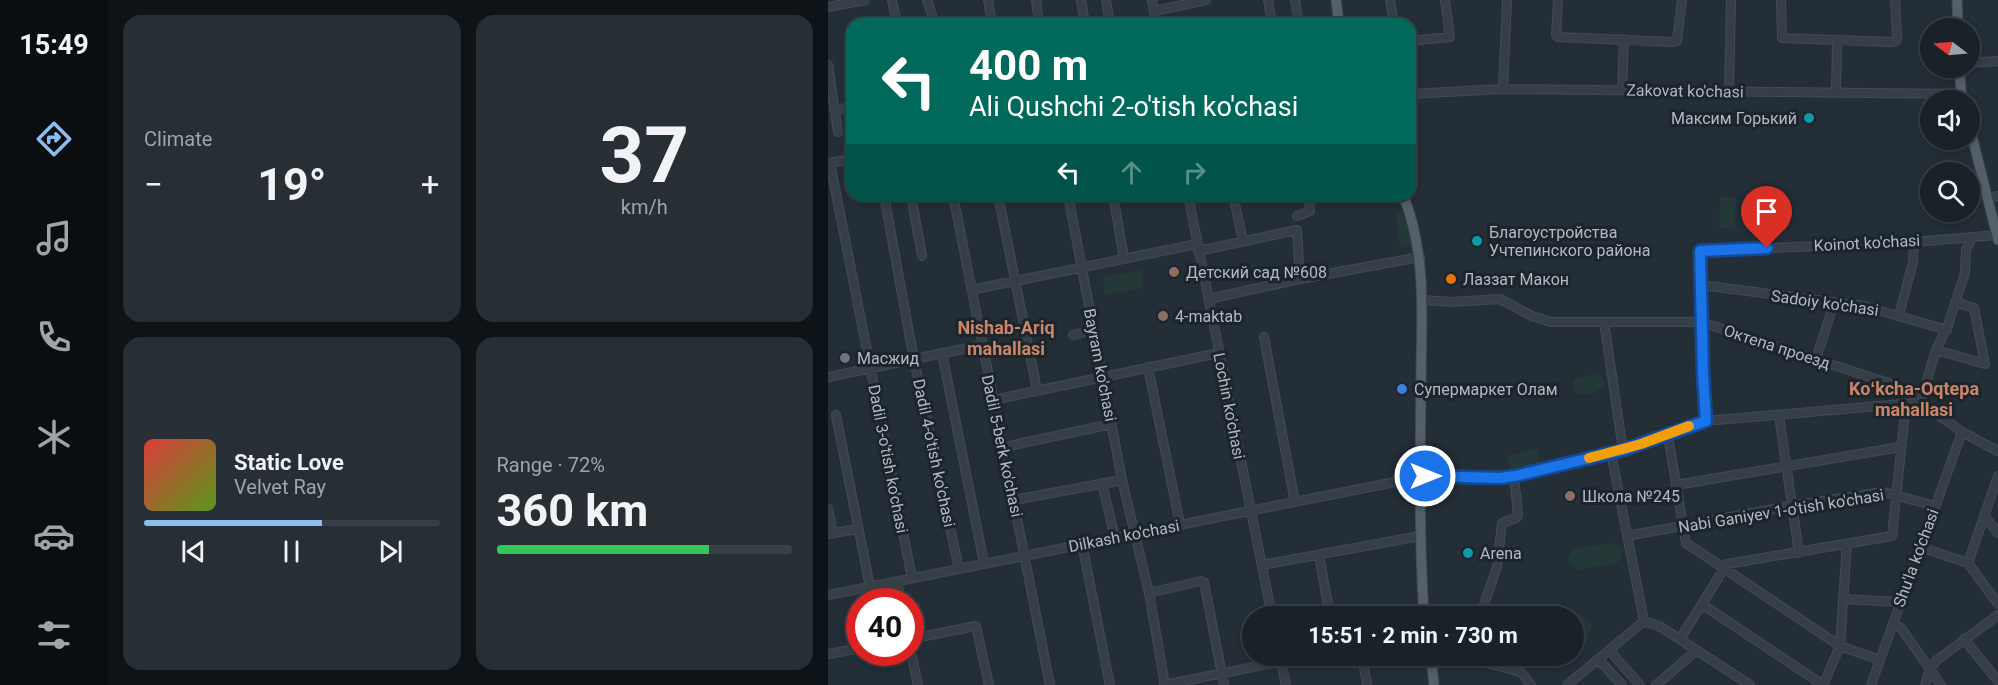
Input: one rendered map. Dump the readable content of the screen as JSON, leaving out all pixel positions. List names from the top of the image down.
{
  "streets": {
    "street": [
      "Zakovat ko'chasi",
      "Koinot ko'chasi",
      "Sadoiy ko'chasi",
      "Октепа проезд",
      "Bayram ko'chasi",
      "Lochin ko'chasi",
      "Dadil 5-berk ko'chasi",
      "Dadil 4-o'tish ko'chasi",
      "Dadil 3-o'tish ko'chasi",
      "Nabi Ganiyev 1-o'tish ko'chasi",
      "Dilkash ko'chasi",
      "Shu'la ko'chasi"
    ]
  },
  "crossings": [
    ["Koinot ko'chasi", "Sadoiy ko'chasi"],
    ["Bayram ko'chasi", "Dilkash ko'chasi"],
    ["Lochin ko'chasi", "Dilkash ko'chasi"],
    ["Dadil 5-berk ko'chasi", "Dilkash ko'chasi"],
    ["Dadil 4-o'tish ko'chasi", "Dilkash ko'chasi"],
    ["Dadil 3-o'tish ko'chasi", "Dilkash ko'chasi"],
    ["Nabi Ganiyev 1-o'tish ko'chasi", "Shu'la ko'chasi"]
  ],
  "districts": ["Nishab-Ariq mahallasi", "Koʻkcha-Oqtepa mahallasi"],
  "places": [
    "Максим Горький",
    "Благоустройства Учтепинского района",
    "Детский сад №608",
    "Лаззат Макон",
    "4-maktab",
    "Масжид",
    "Супермаркет Олам",
    "Школа №245",
    "Arena"
  ],
  "north": "left",
  "page": {
    "tabs": "15:49",
    "tile": [
      "Climate",
      ["37", "km/h"],
      ["Range · 72%", "360 km"]
    ],
    "turn": ["400 m", "Ali Qushchi 2-o'tish ko'chasi"],
    "heat": ["−", "19°", "+"],
    "song": ["Static Love", "Velvet Ray"],
    "limit": "40",
    "trip": "15:51 · 2 min · 730 m"
  }
}
